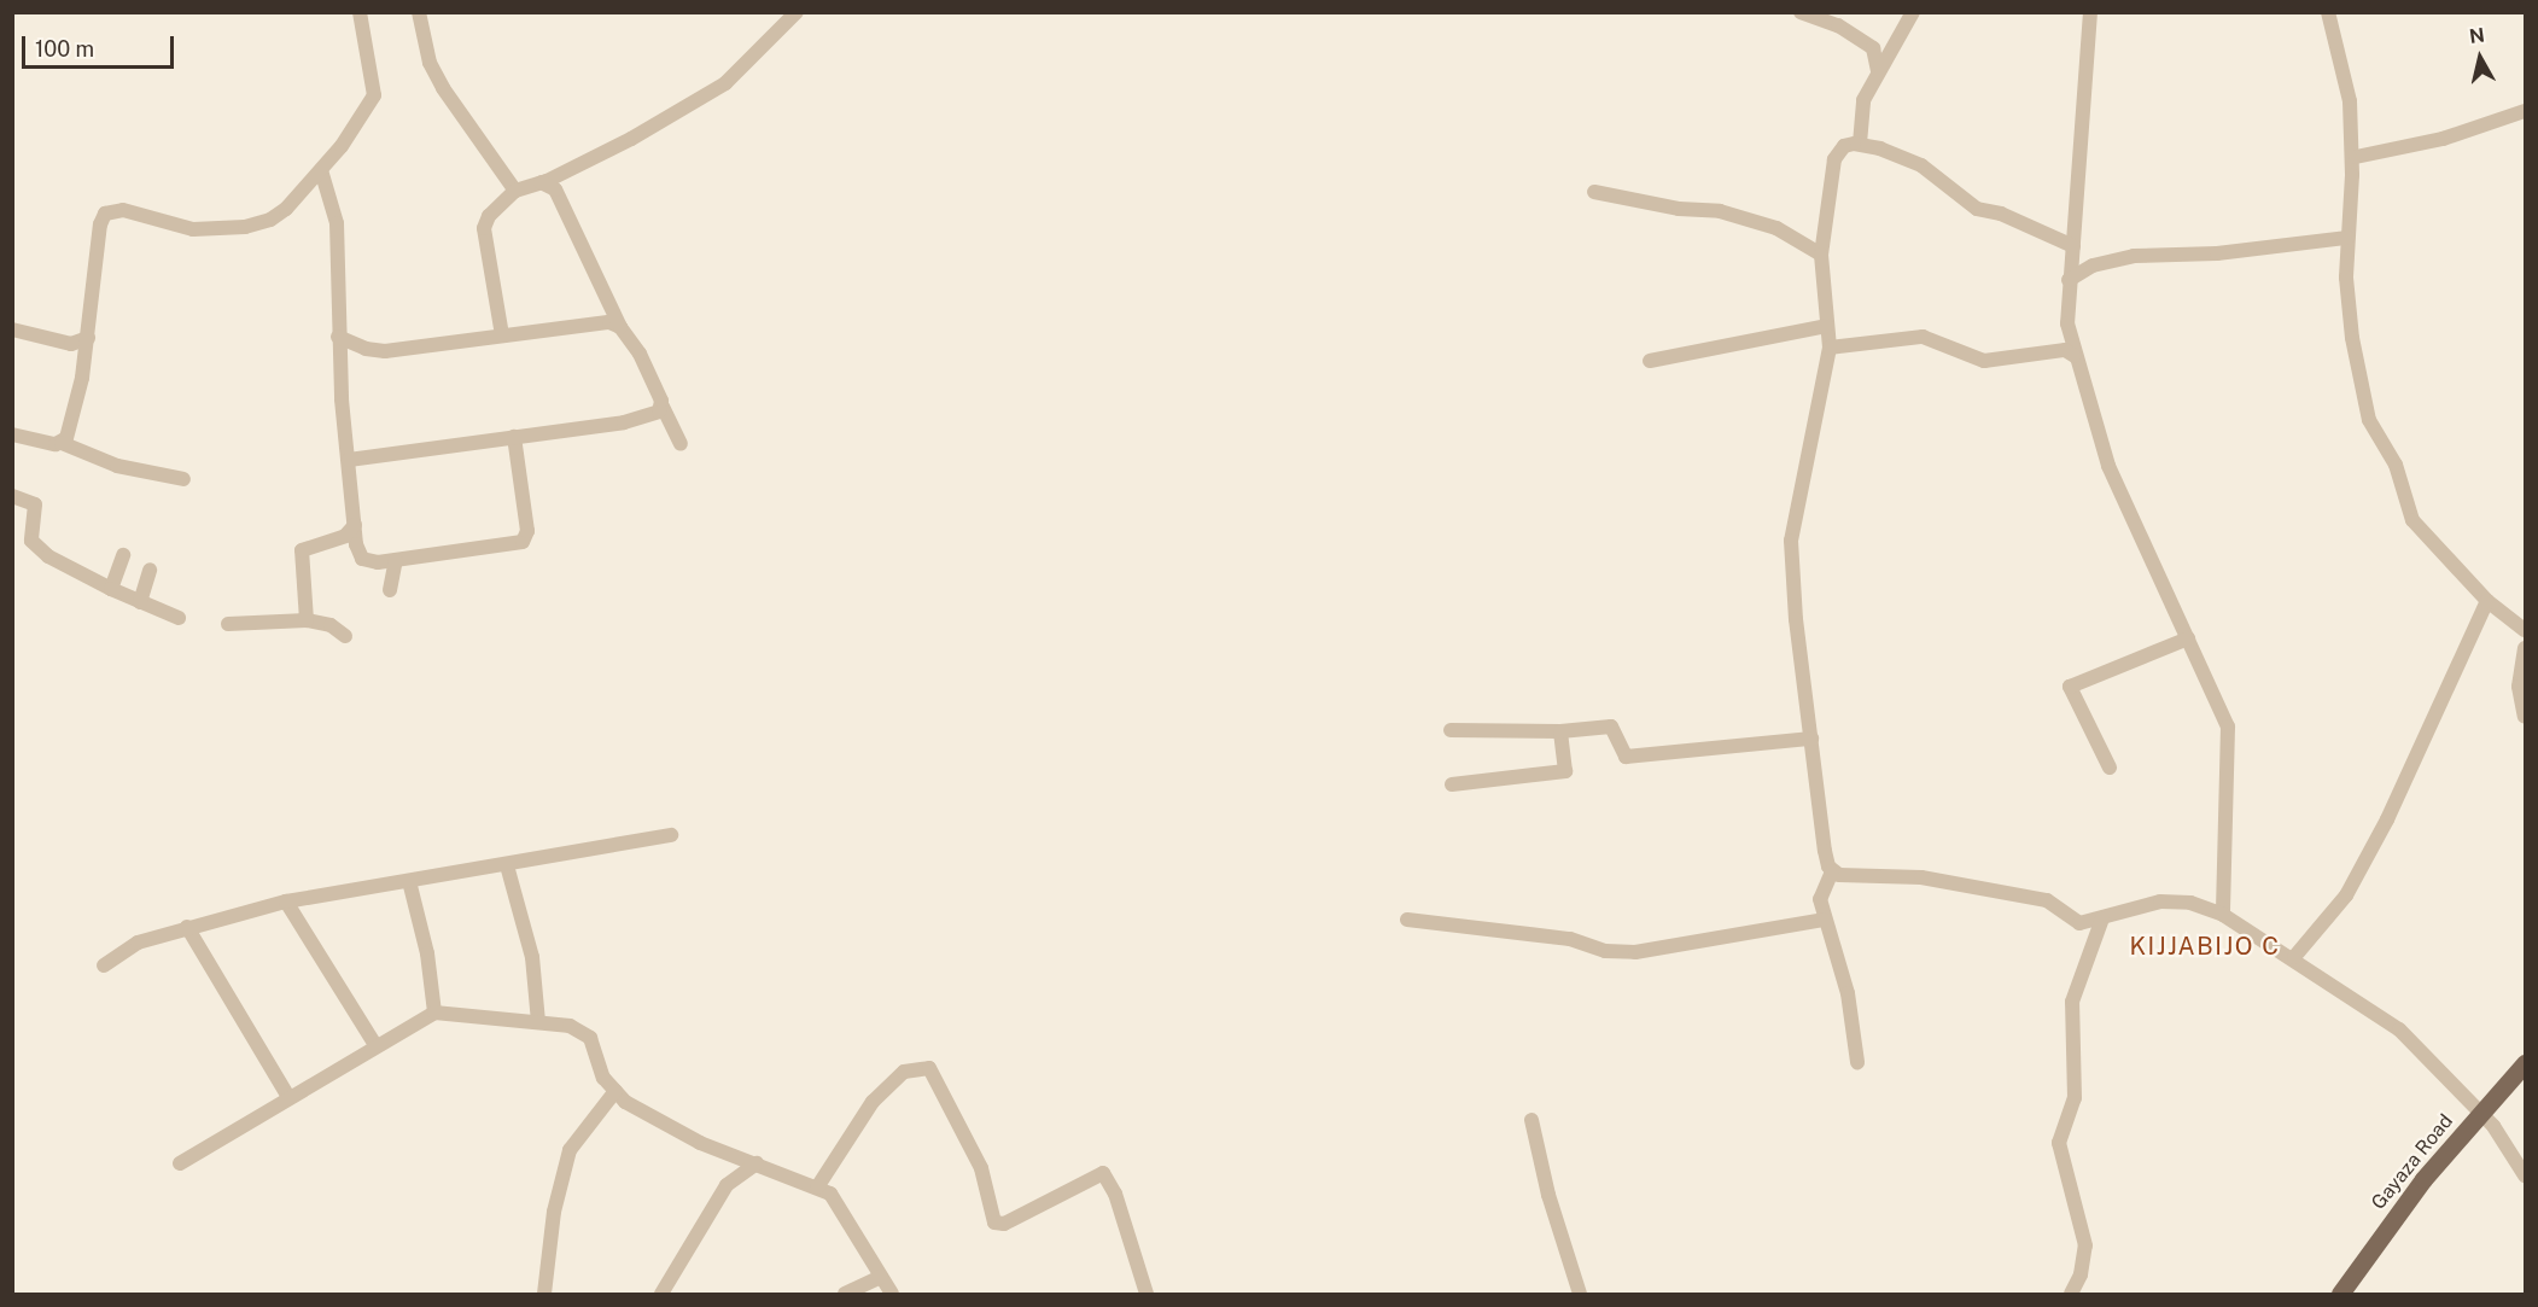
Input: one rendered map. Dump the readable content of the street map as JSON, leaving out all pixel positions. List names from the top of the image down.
{
  "streets": {
    "main road": ["Gayaza Road"]
  },
  "districts": ["KIJJABIJO C"],
  "scale_bar": "100 m",
  "north": "top"
}
